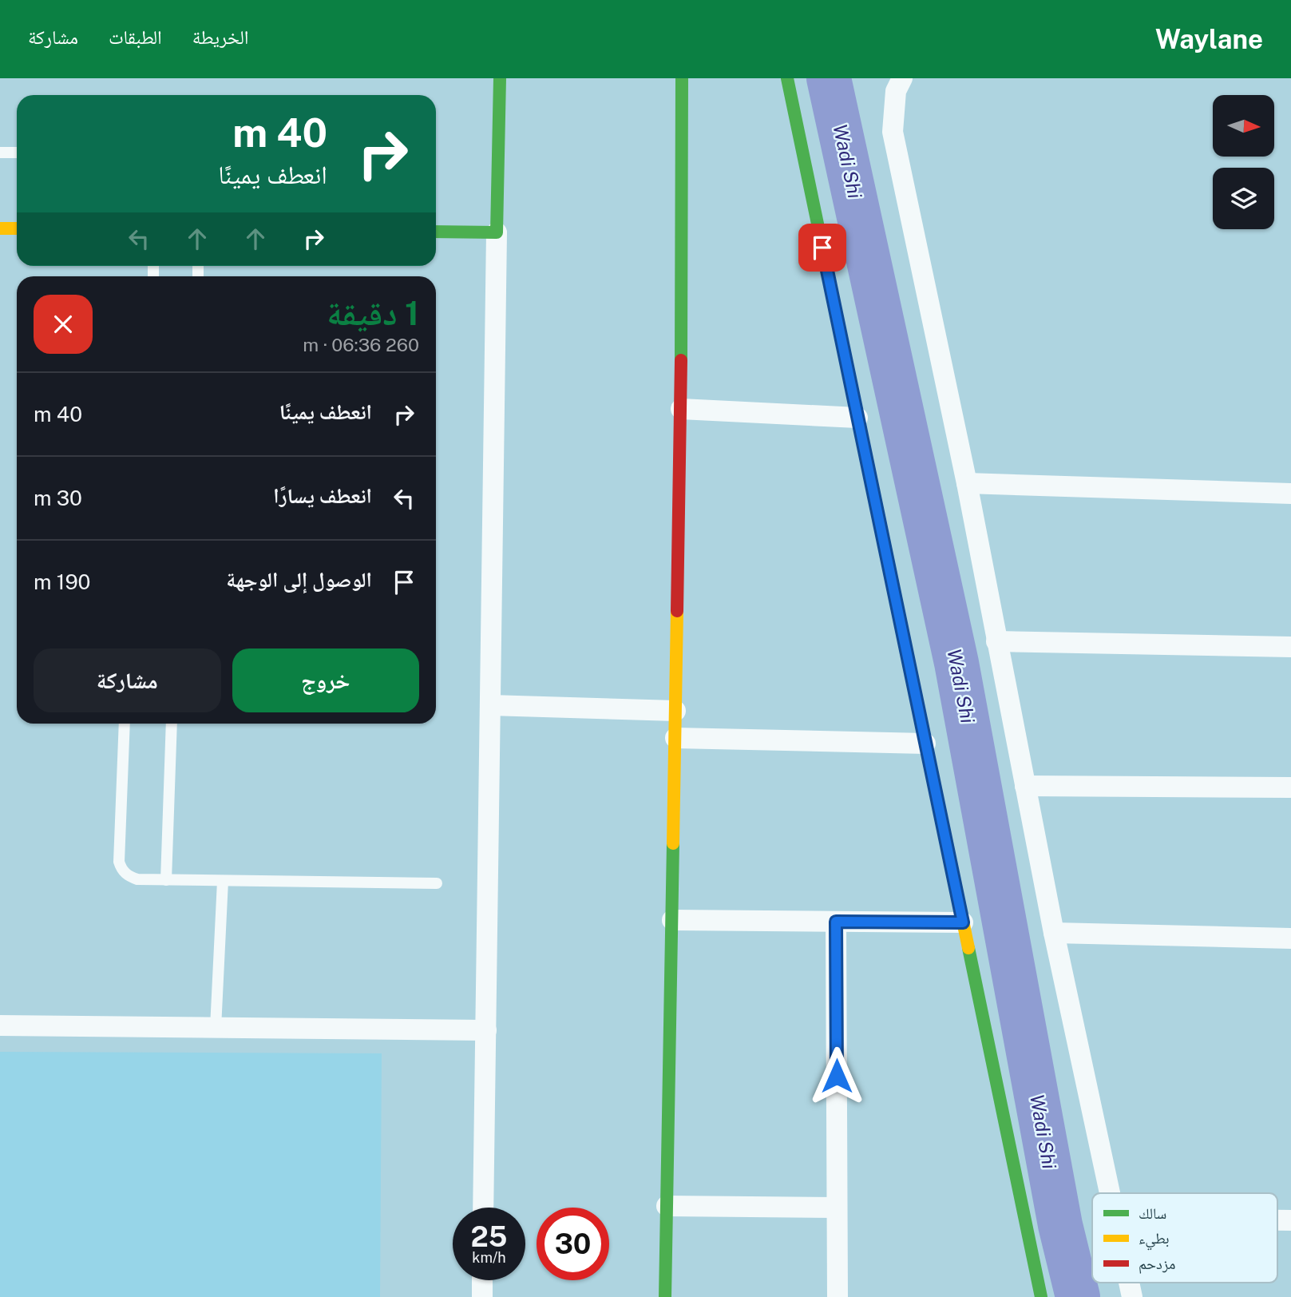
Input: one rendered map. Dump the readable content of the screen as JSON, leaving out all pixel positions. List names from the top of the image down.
{
  "water": ["Wadi Shi"],
  "legend": ["سالك", "بطيء", "مزدحم"],
  "north": "right",
  "page": {
    "header": "Waylane",
    "nav": ["الخريطة", "الطبقات", "مشاركة"],
    "turn": ["40 m", "انعطف يمينًا"],
    "heading": ["1 دقيقة", "260 m · 06:36"],
    "list": [
      {
        "name": "انعطف يمينًا",
        "value": "40 m"
      },
      {
        "name": "انعطف يسارًا",
        "value": "30 m"
      },
      {
        "name": "الوصول إلى الوجهة",
        "value": "190 m"
      }
    ],
    "buttons": ["خروج", "مشاركة"],
    "speed": "25 km/h",
    "limit": "30"
  }
}
